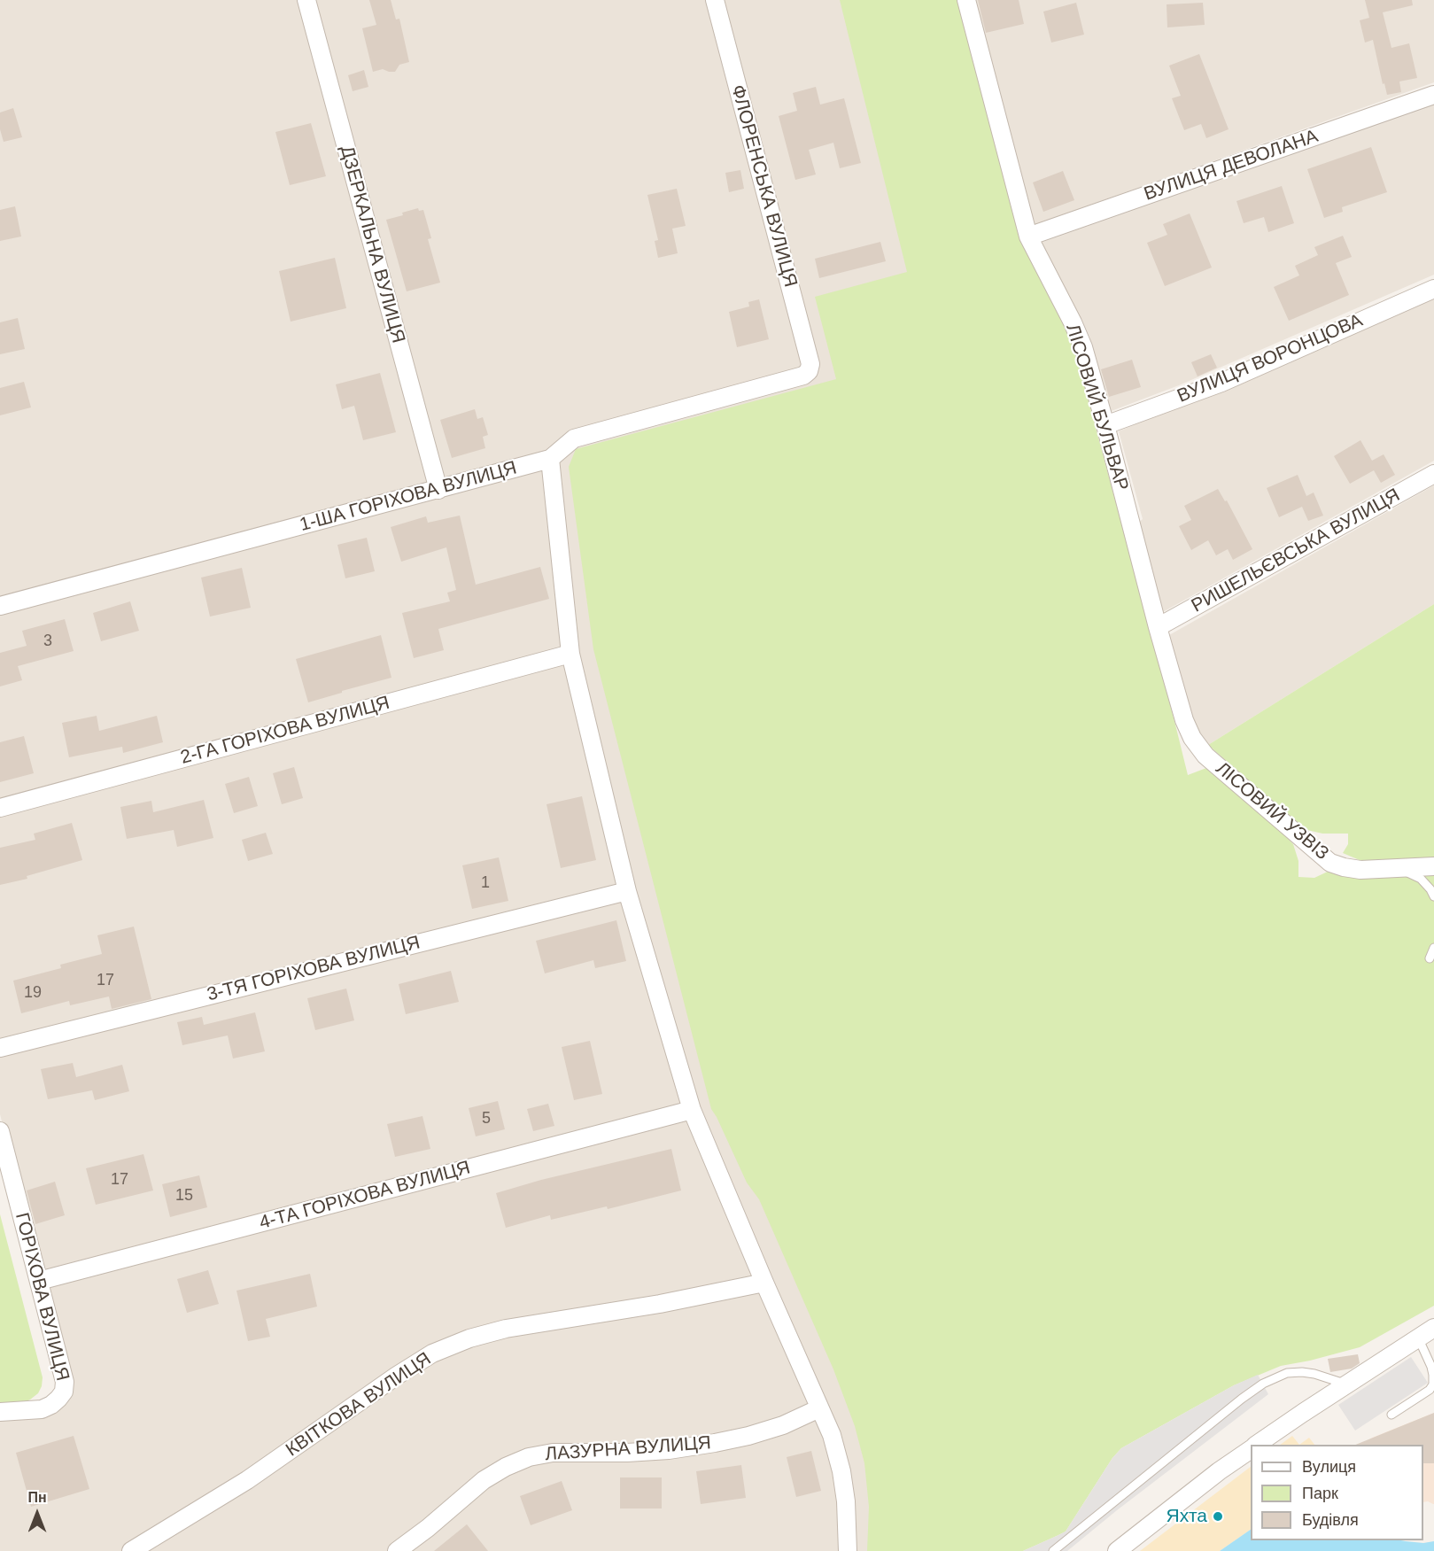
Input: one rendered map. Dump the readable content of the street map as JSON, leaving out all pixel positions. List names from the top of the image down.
{
  "streets": {
    "street": [
      "ВУЛИЦЯ ДЕВОЛАНА",
      "ФЛОРЕНСЬКА ВУЛИЦЯ",
      "ДЗЕРКАЛЬНА ВУЛИЦЯ",
      "ВУЛИЦЯ ВОРОНЦОВА",
      "ЛІСОВИЙ БУЛЬВАР",
      "1-ША ГОРІХОВА ВУЛИЦЯ",
      "РИШЕЛЬЄВСЬКА ВУЛИЦЯ",
      "2-ГА ГОРІХОВА ВУЛИЦЯ",
      "ЛІСОВИЙ УЗВІЗ",
      "3-ТЯ ГОРІХОВА ВУЛИЦЯ",
      "4-ТА ГОРІХОВА ВУЛИЦЯ",
      "ГОРІХОВА ВУЛИЦЯ",
      "КВІТКОВА ВУЛИЦЯ",
      "ЛАЗУРНА ВУЛИЦЯ"
    ]
  },
  "crossings": [
    ["ВУЛИЦЯ ДЕВОЛАНА", "ЛІСОВИЙ БУЛЬВАР"],
    ["ФЛОРЕНСЬКА ВУЛИЦЯ", "1-ША ГОРІХОВА ВУЛИЦЯ"],
    ["ДЗЕРКАЛЬНА ВУЛИЦЯ", "1-ША ГОРІХОВА ВУЛИЦЯ"],
    ["ВУЛИЦЯ ВОРОНЦОВА", "ЛІСОВИЙ БУЛЬВАР"],
    ["ЛІСОВИЙ БУЛЬВАР", "РИШЕЛЬЄВСЬКА ВУЛИЦЯ"],
    ["ЛІСОВИЙ БУЛЬВАР", "ЛІСОВИЙ УЗВІЗ"],
    ["4-ТА ГОРІХОВА ВУЛИЦЯ", "ГОРІХОВА ВУЛИЦЯ"]
  ],
  "places": ["Яхта"],
  "house_numbers": [
    "3",
    "1",
    "17",
    "19",
    "5",
    "17",
    "15"
  ],
  "legend": ["Вулиця", "Парк", "Будівля"],
  "north": "top"
}
